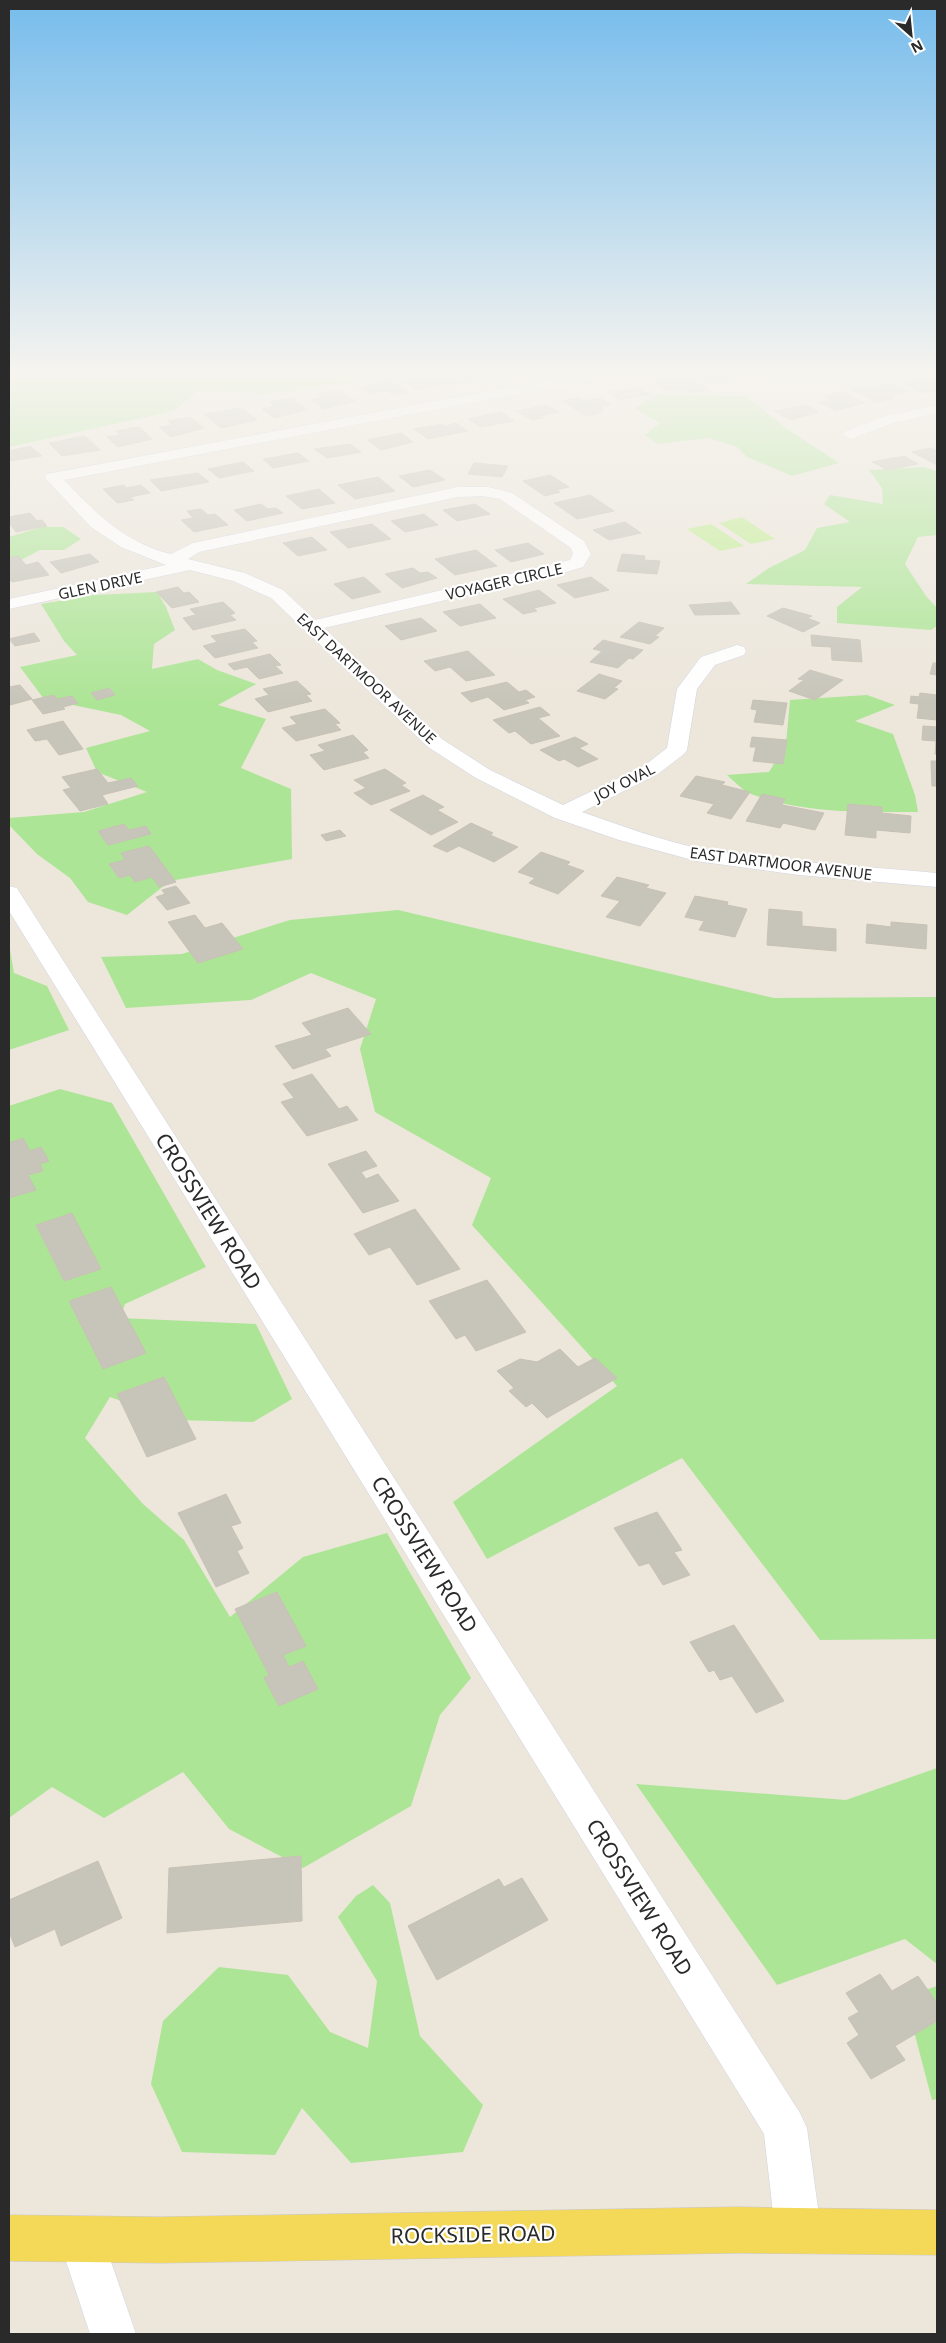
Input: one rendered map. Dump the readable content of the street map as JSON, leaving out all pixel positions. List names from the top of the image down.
{
  "streets": {
    "main road": ["ROCKSIDE ROAD"],
    "street": [
      "VOYAGER CIRCLE",
      "GLEN DRIVE",
      "EAST DARTMOOR AVENUE",
      "JOY OVAL",
      "CROSSVIEW ROAD"
    ]
  },
  "crossings": [
    ["VOYAGER CIRCLE", "EAST DARTMOOR AVENUE"],
    ["GLEN DRIVE", "EAST DARTMOOR AVENUE"],
    ["EAST DARTMOOR AVENUE", "JOY OVAL"],
    ["CROSSVIEW ROAD", "ROCKSIDE ROAD"]
  ],
  "north": "bottom right"
}
